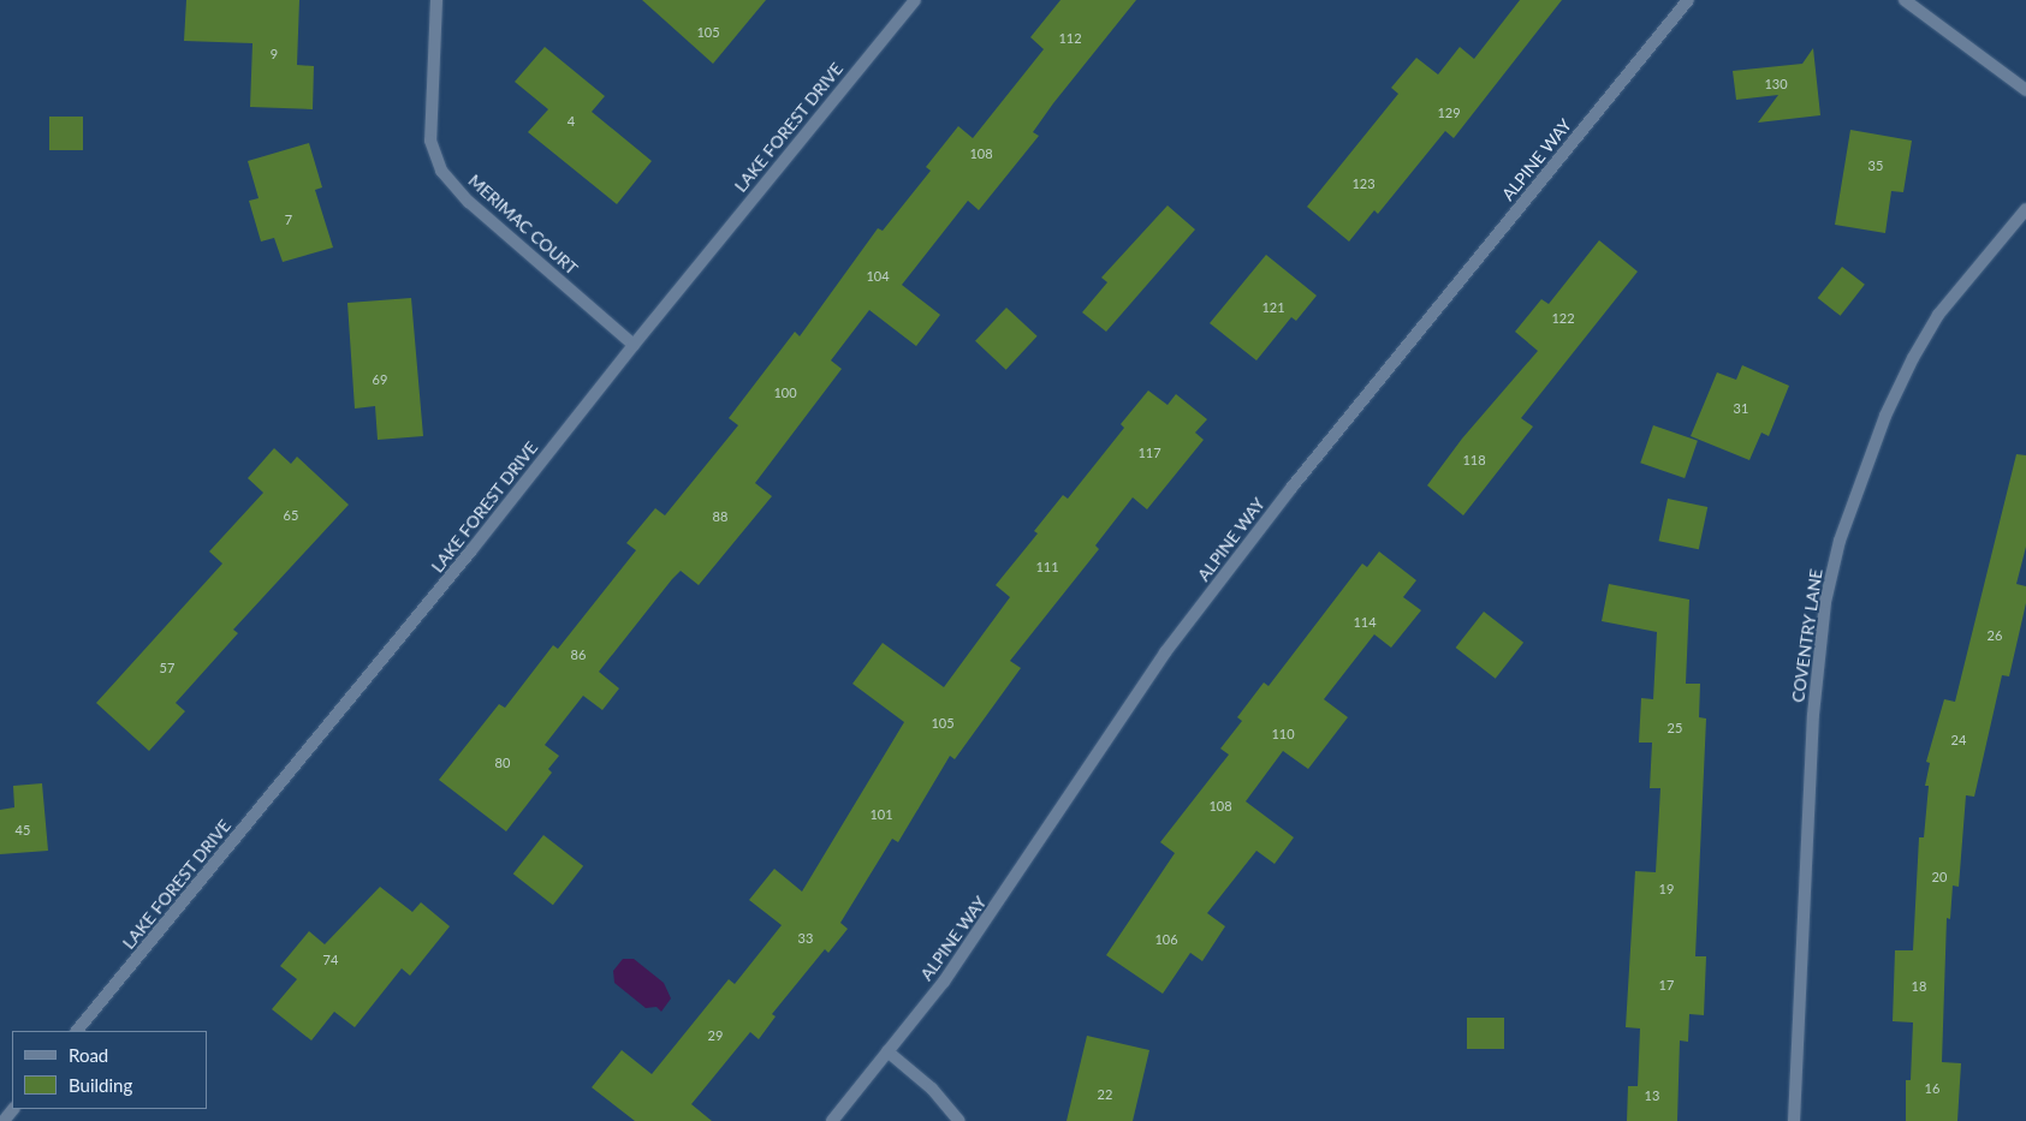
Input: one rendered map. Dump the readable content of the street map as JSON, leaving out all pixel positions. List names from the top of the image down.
{
  "streets": {
    "street": [
      "LAKE FOREST DRIVE",
      "ALPINE WAY",
      "MERIMAC COURT",
      "COVENTRY LANE"
    ]
  },
  "crossings": [
    ["LAKE FOREST DRIVE", "MERIMAC COURT"]
  ],
  "house_numbers": [
    "105",
    "112",
    "9",
    "130",
    "129",
    "4",
    "108",
    "35",
    "123",
    "7",
    "104",
    "121",
    "122",
    "69",
    "100",
    "31",
    "117",
    "118",
    "65",
    "88",
    "111",
    "114",
    "26",
    "86",
    "57",
    "105",
    "25",
    "110",
    "24",
    "80",
    "108",
    "101",
    "45",
    "20",
    "19",
    "33",
    "106",
    "74",
    "17",
    "18",
    "29",
    "16",
    "22",
    "13"
  ],
  "legend": ["Road", "Building"]
}
